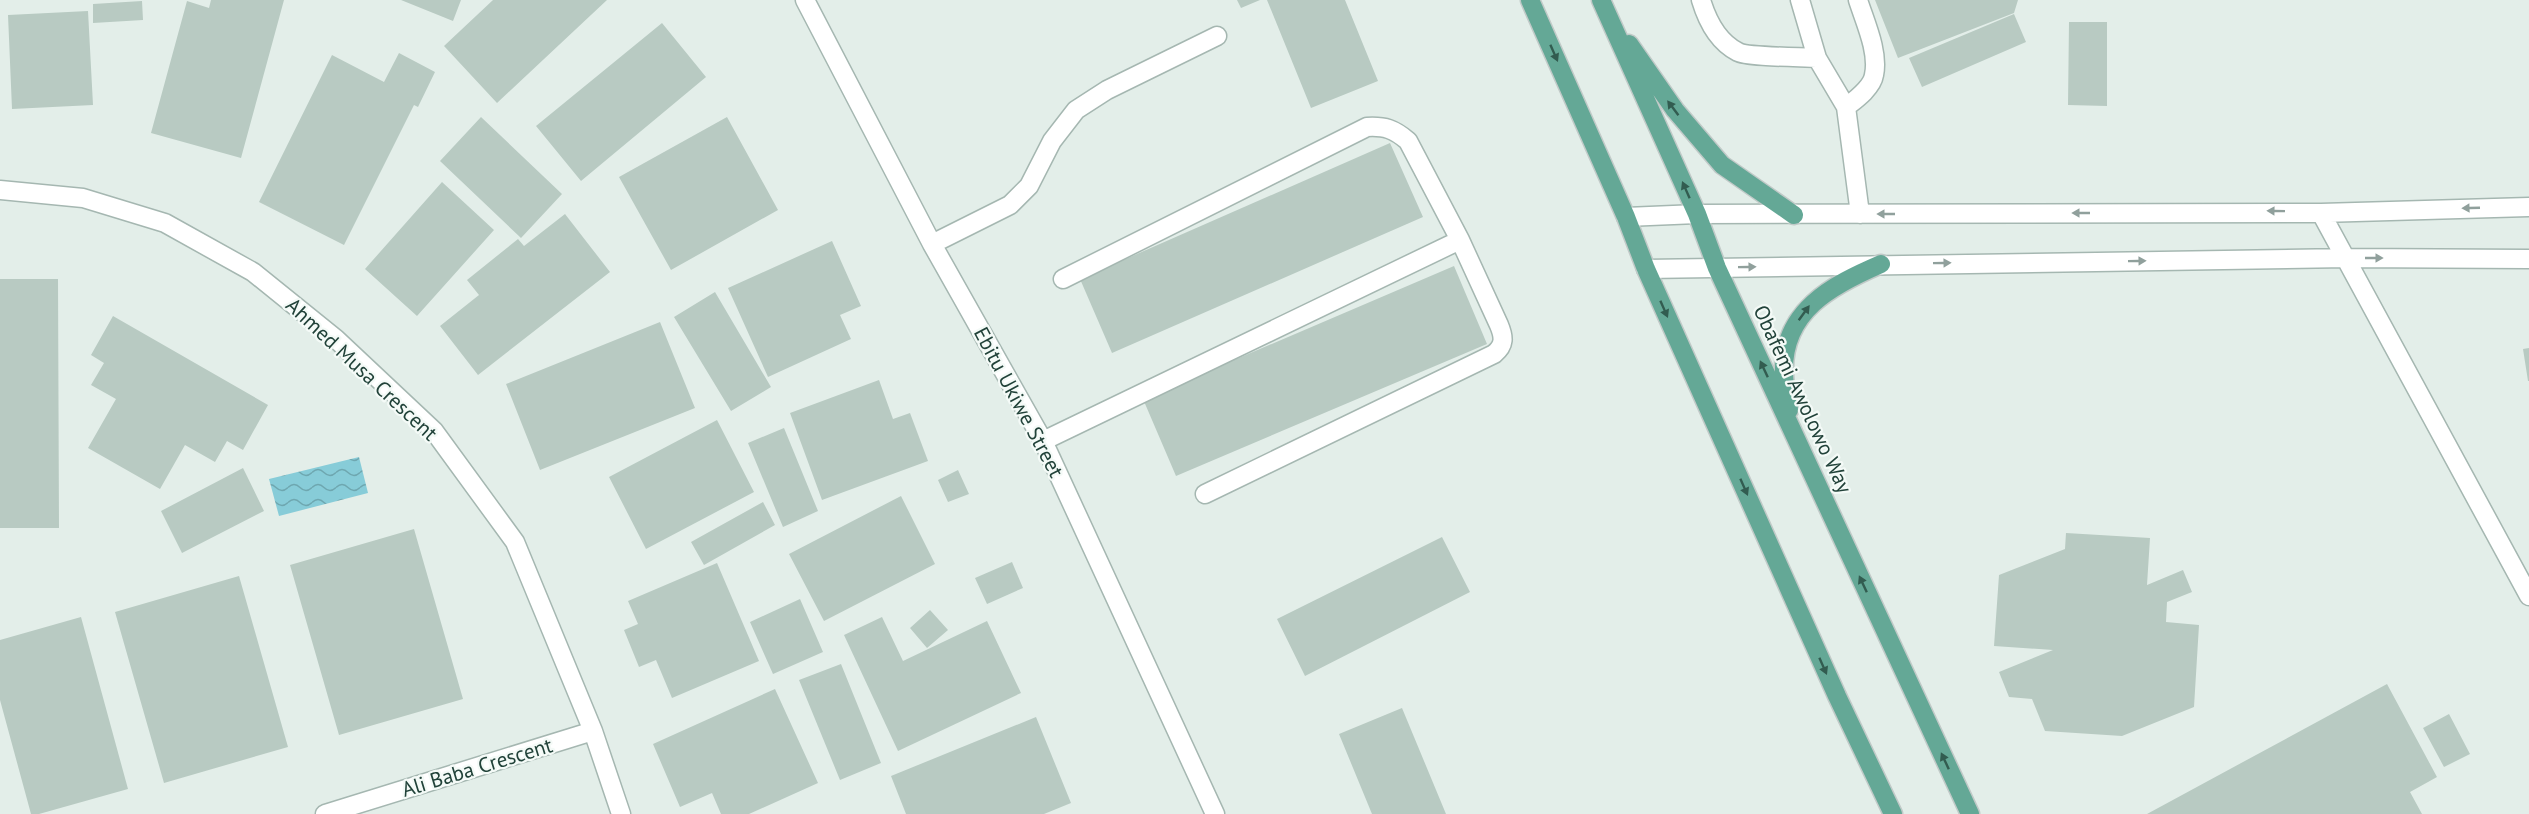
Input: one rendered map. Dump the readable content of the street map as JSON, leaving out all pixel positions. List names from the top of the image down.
{
  "streets": {
    "main road": ["Obafemi Awolowo Way"],
    "street": ["Ahmed Musa Crescent", "Ebitu Ukiwe Street", "Ali Baba Crescent"]
  },
  "crossings": [
    ["Ahmed Musa Crescent", "Ali Baba Crescent"]
  ]
}
